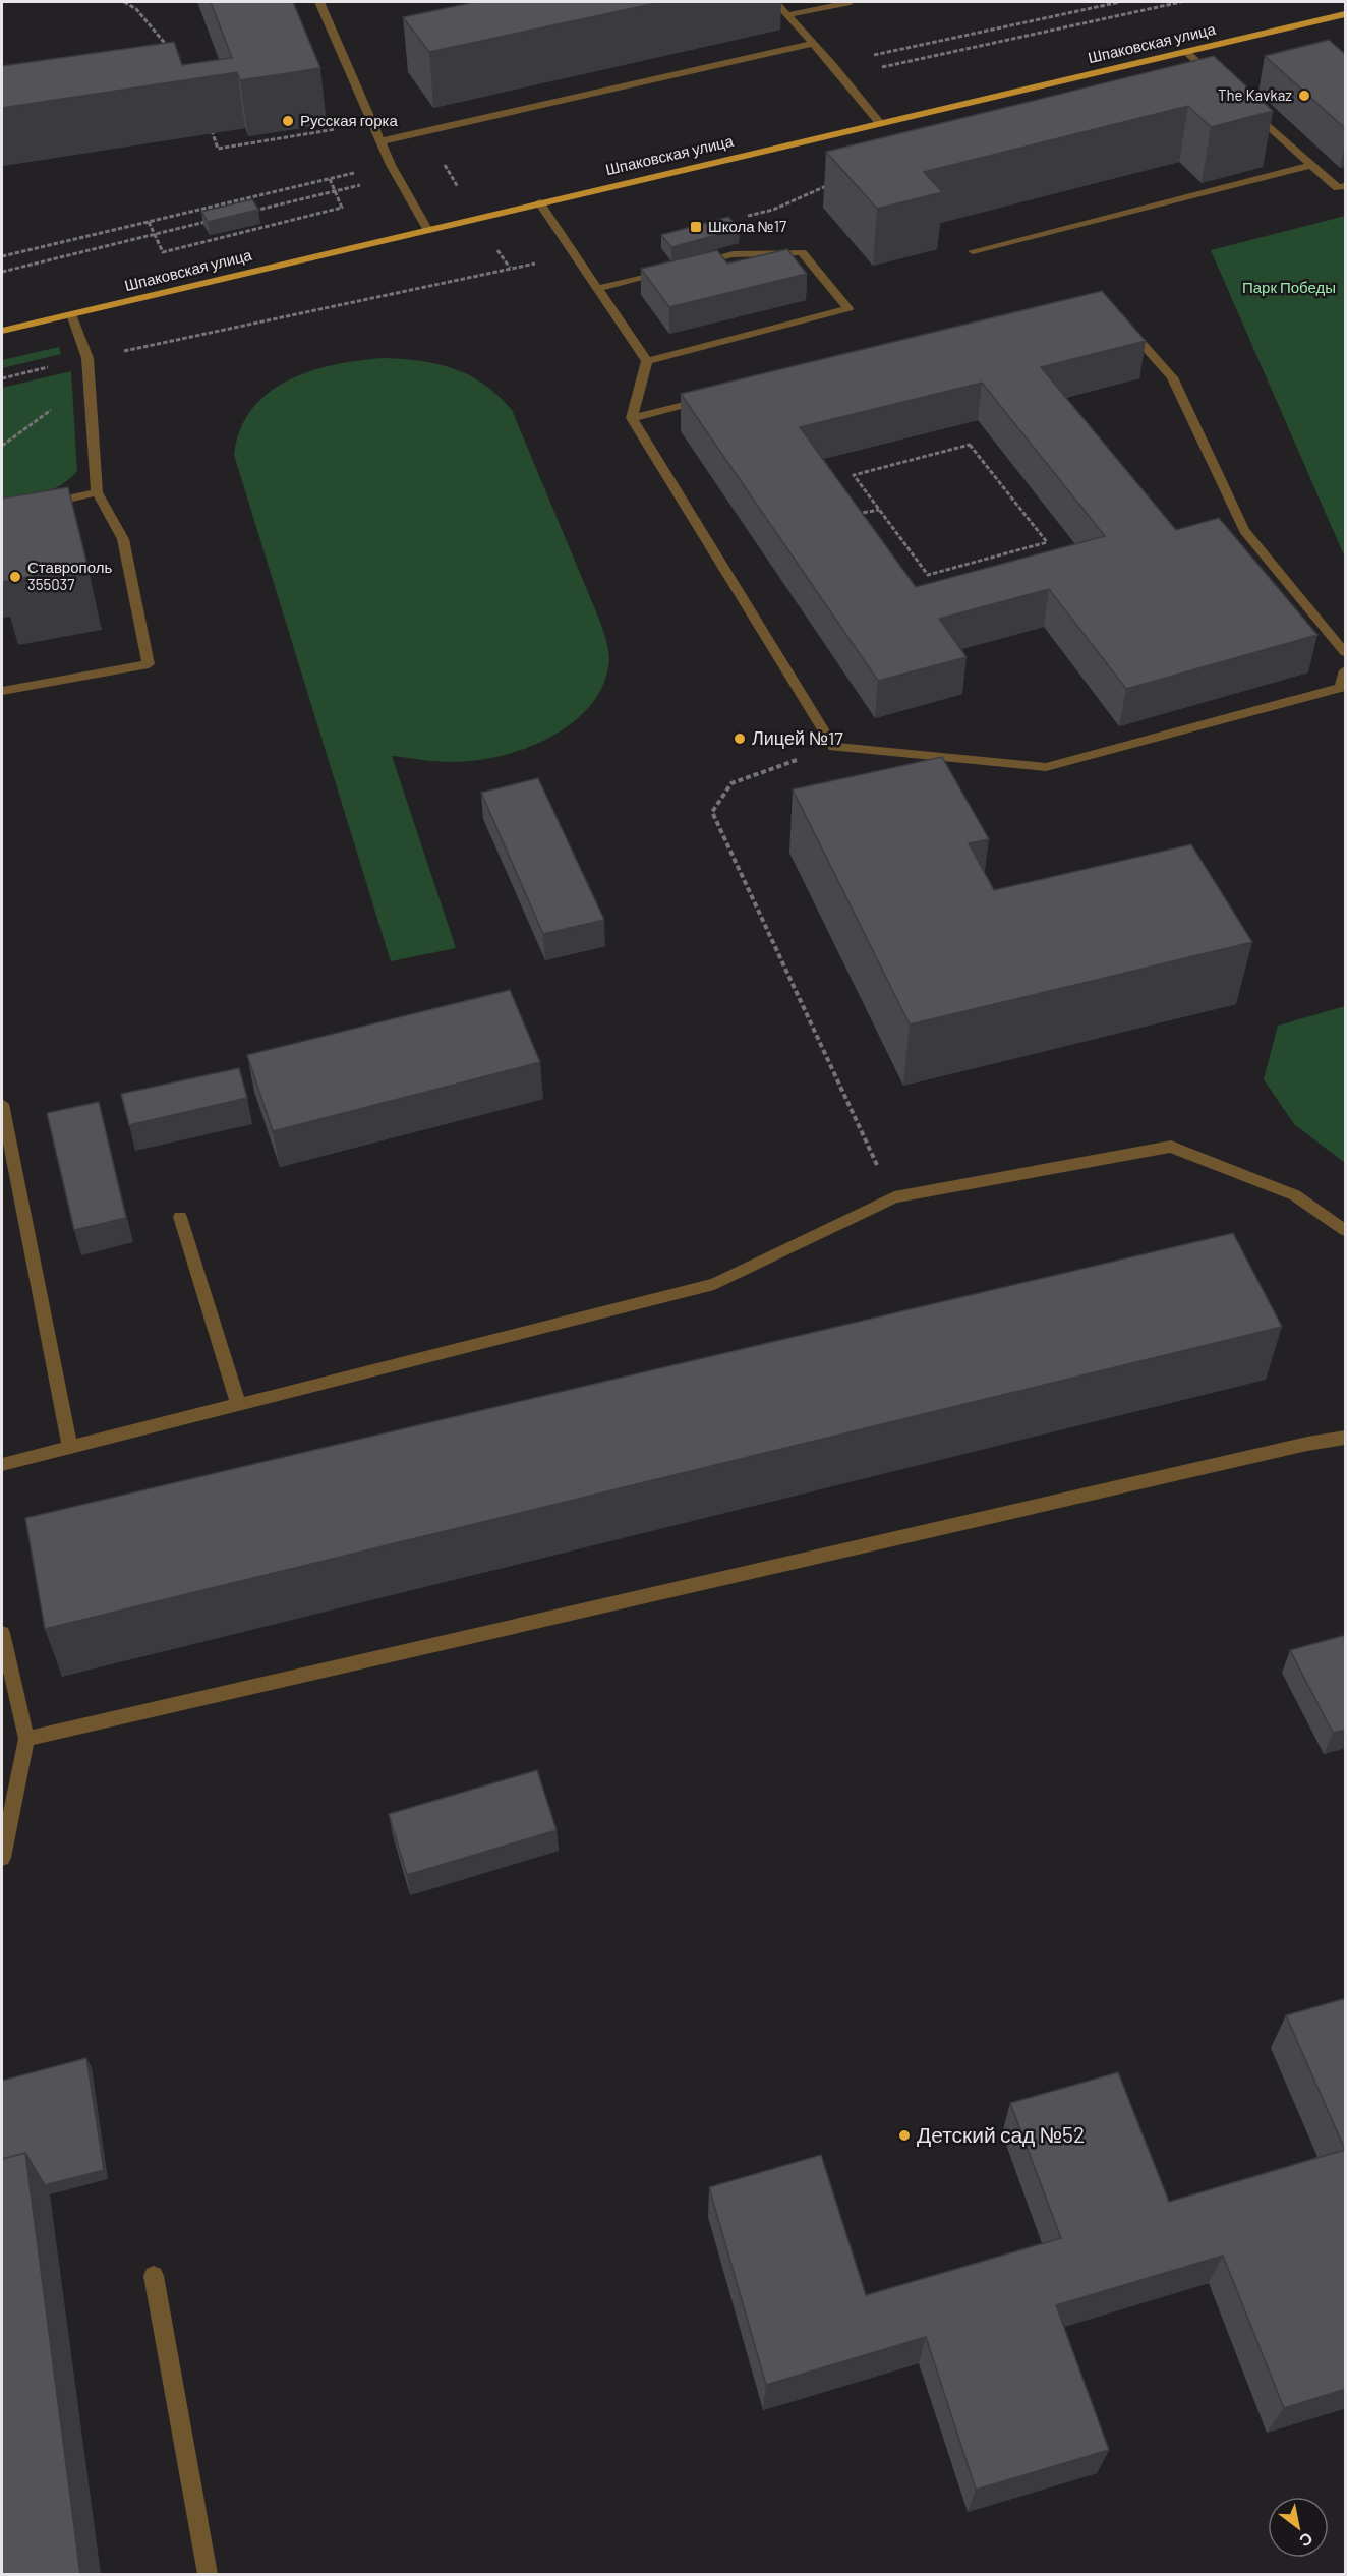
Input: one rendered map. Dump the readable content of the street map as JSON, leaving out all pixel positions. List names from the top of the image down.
{
  "streets": {
    "main road": ["Шпаковская улица"]
  },
  "parks": ["Парк Победы"],
  "places": {
    "other": [
      "The Kavkaz",
      "Русская горка",
      "Ставрополь 355037",
      "Лицей №17",
      "Детский сад №52"
    ],
    "transit": ["Школа №17"]
  },
  "north": "bottom right"
}
